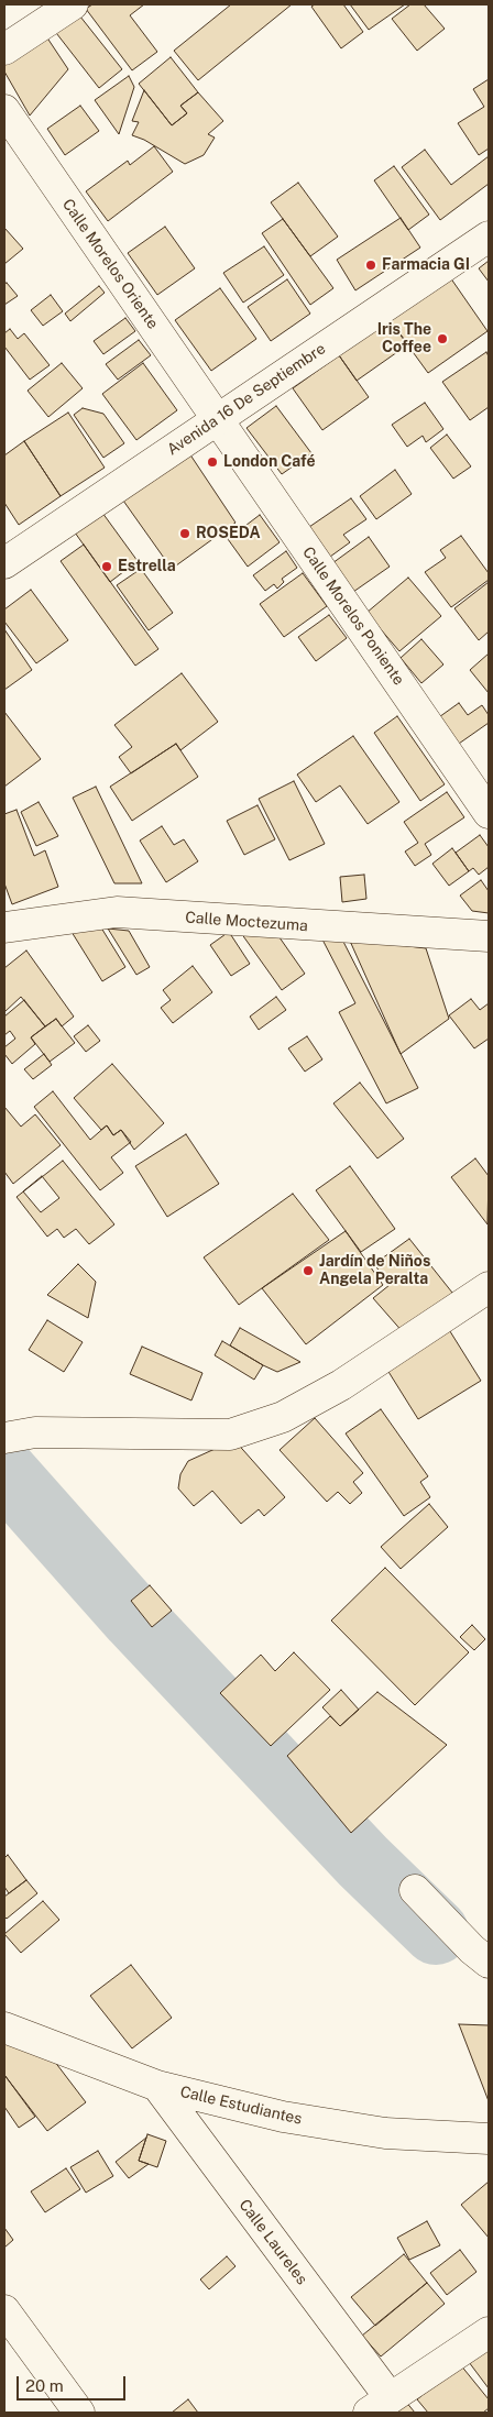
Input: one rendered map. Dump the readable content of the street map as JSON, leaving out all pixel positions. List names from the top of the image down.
{
  "streets": {
    "street": [
      "Calle Morelos Oriente",
      "Avenida 16 De Septiembre",
      "Calle Morelos Poniente",
      "Calle Moctezuma",
      "Calle Estudiantes",
      "Calle Laureles"
    ]
  },
  "crossings": [
    ["Calle Morelos Oriente", "Avenida 16 De Septiembre"],
    ["Calle Morelos Oriente", "Calle Morelos Poniente"],
    ["Avenida 16 De Septiembre", "Calle Morelos Poniente"],
    ["Calle Estudiantes", "Calle Laureles"]
  ],
  "places": [
    "Farmacia GI",
    "Iris The Coffee",
    "London Café",
    "ROSEDA",
    "Estrella",
    "Jardín de Niños Angela Peralta"
  ],
  "scale_bar": "20 m"
}
